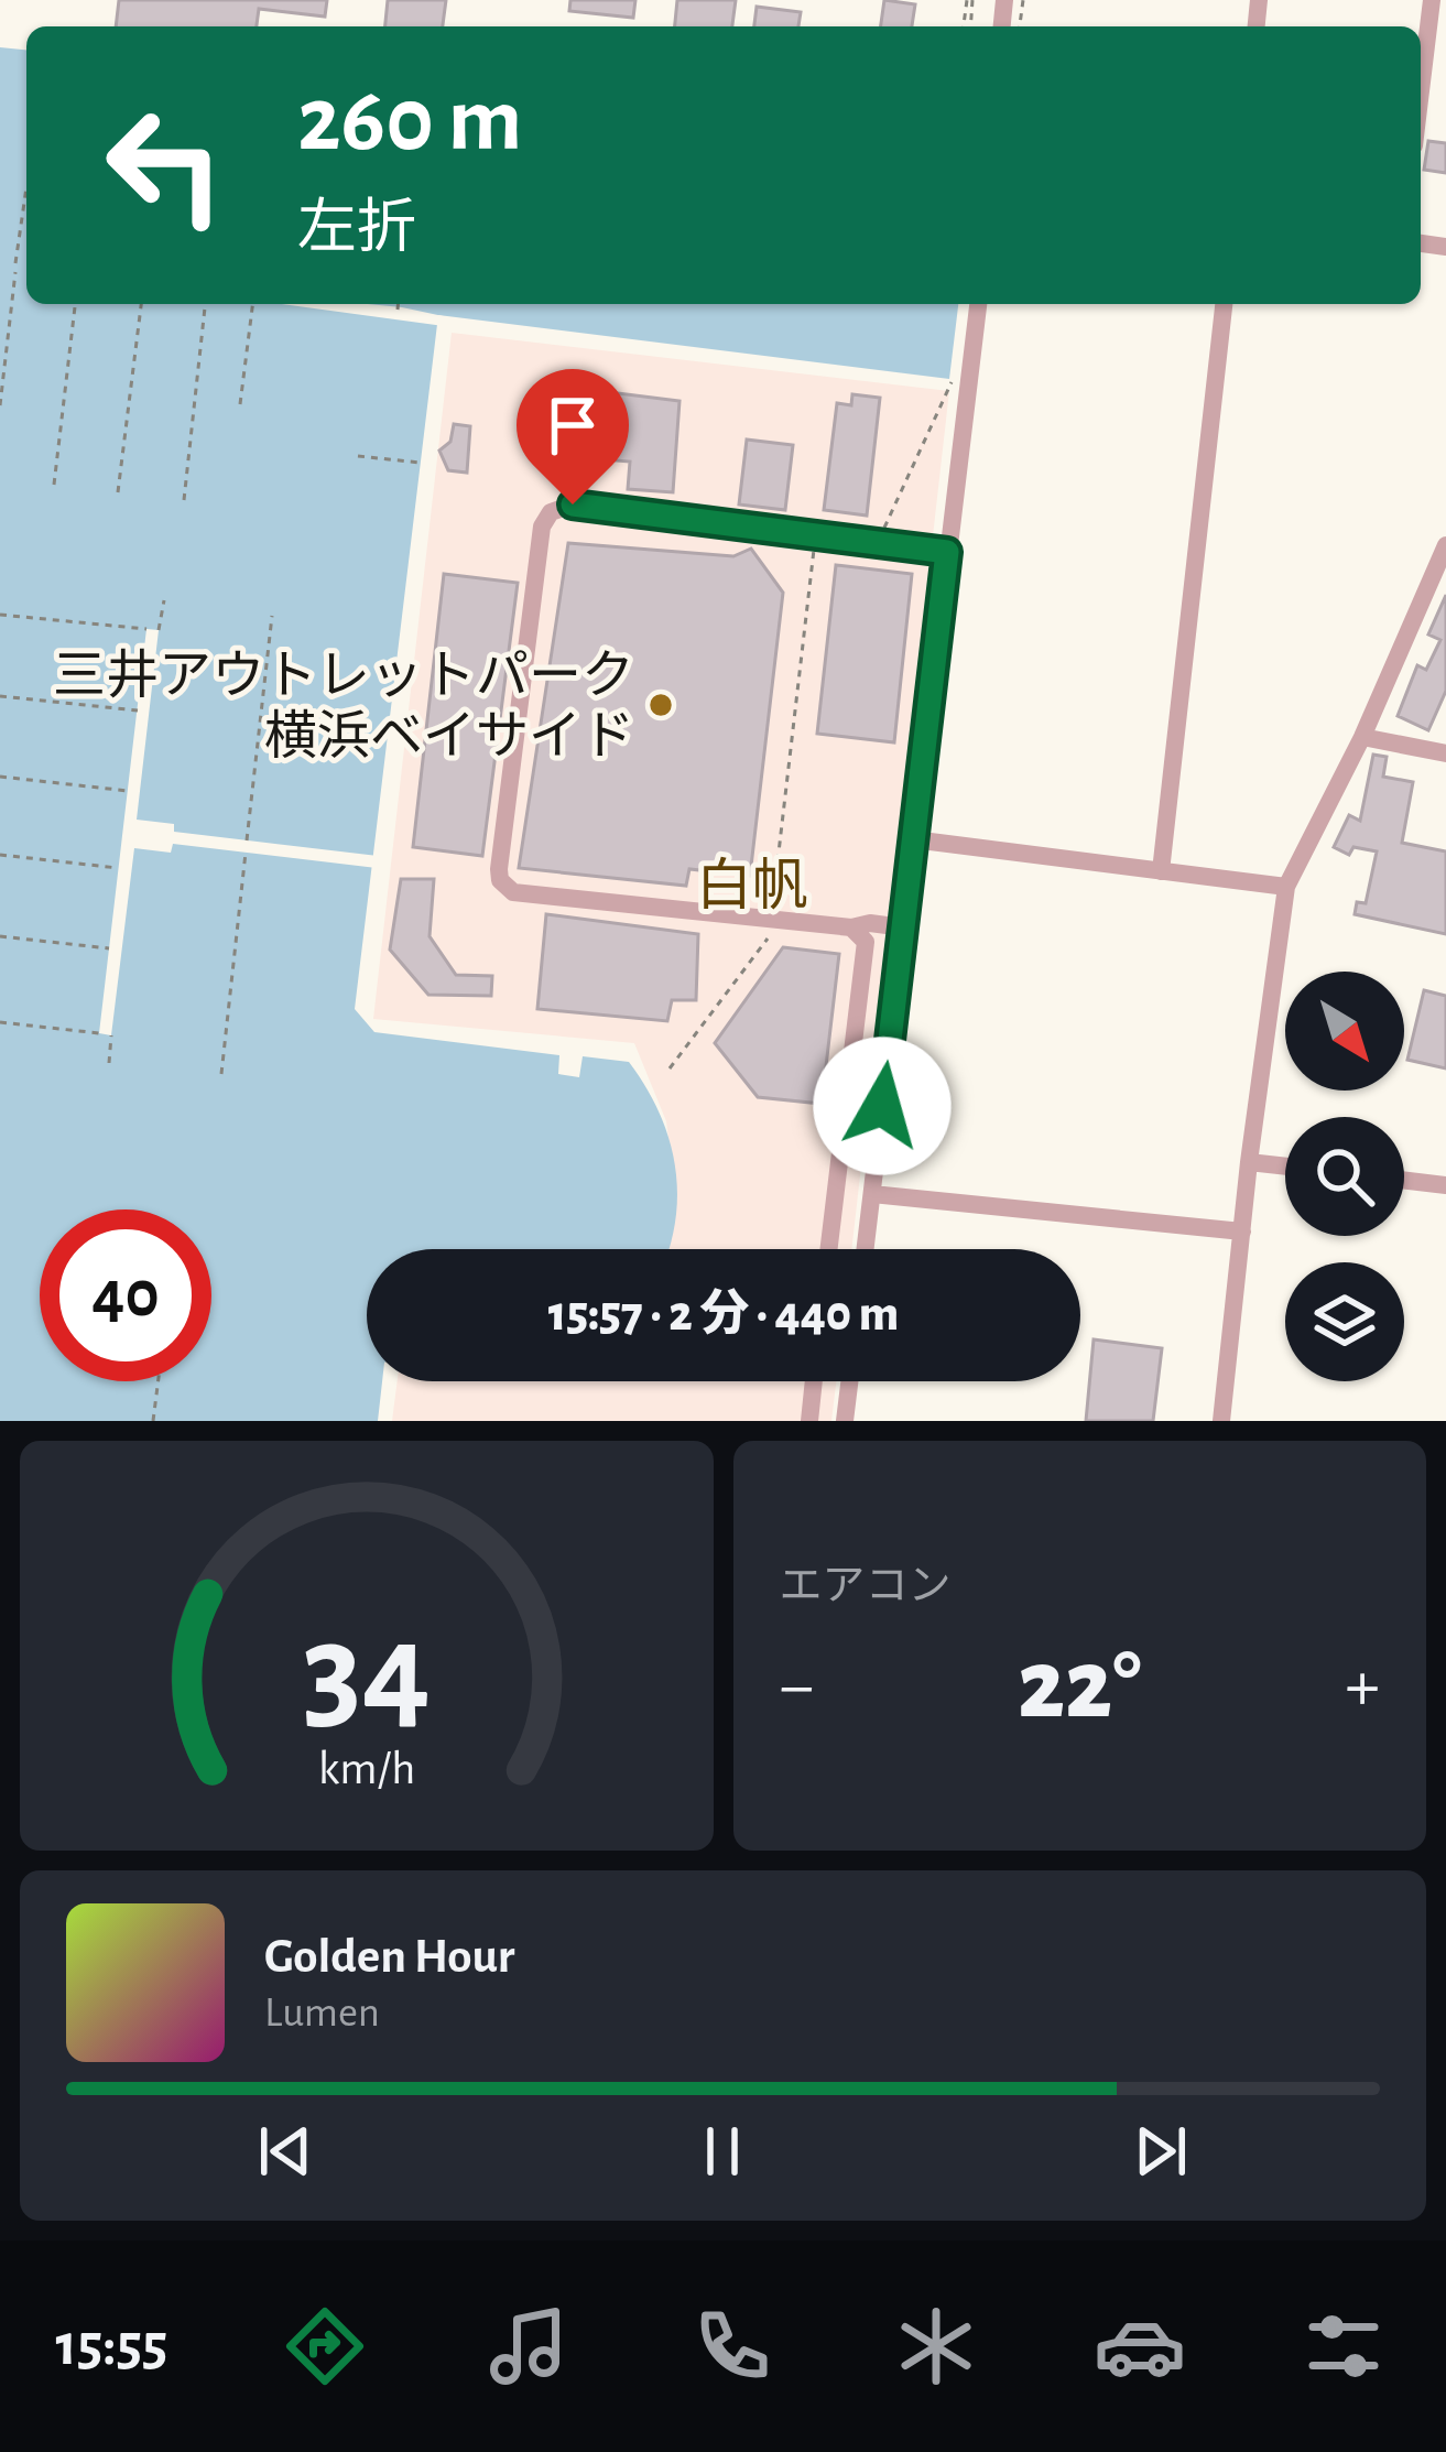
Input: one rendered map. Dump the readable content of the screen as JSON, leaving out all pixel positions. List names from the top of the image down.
{
  "districts": ["白帆"],
  "places": ["三井アウトレットパーク 横浜ベイサイド"],
  "north": "bottom right",
  "page": {
    "turn": ["260 m", "左折"],
    "limit": "40",
    "trip": "15:57 · 2 分 · 440 m",
    "tile": "エアコン",
    "heat": ["−", "22°", "+"],
    "song": ["Golden Hour", "Lumen"],
    "tabs": "15:55",
    "gauge": ["34", "km/h"]
  }
}
